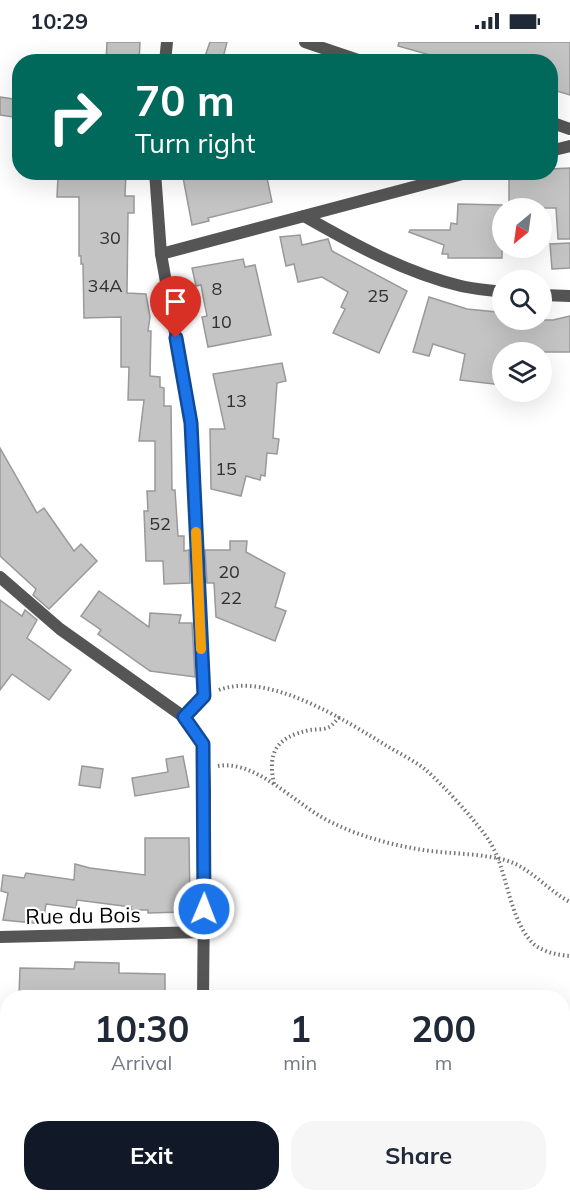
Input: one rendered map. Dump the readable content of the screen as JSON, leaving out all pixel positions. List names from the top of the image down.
{
  "streets": {
    "street": ["Rue du Bois"]
  },
  "house_numbers": [
    "30",
    "34A",
    "8",
    "25",
    "10",
    "13",
    "15",
    "52",
    "20",
    "22"
  ],
  "north": "bottom left",
  "page": {
    "status": "10:29",
    "turn": ["70 m", "Turn right"],
    "eta": [
      "10:30",
      "Arrival",
      "1",
      "min",
      "200",
      "m"
    ],
    "buttons": ["Exit", "Share"]
  }
}
